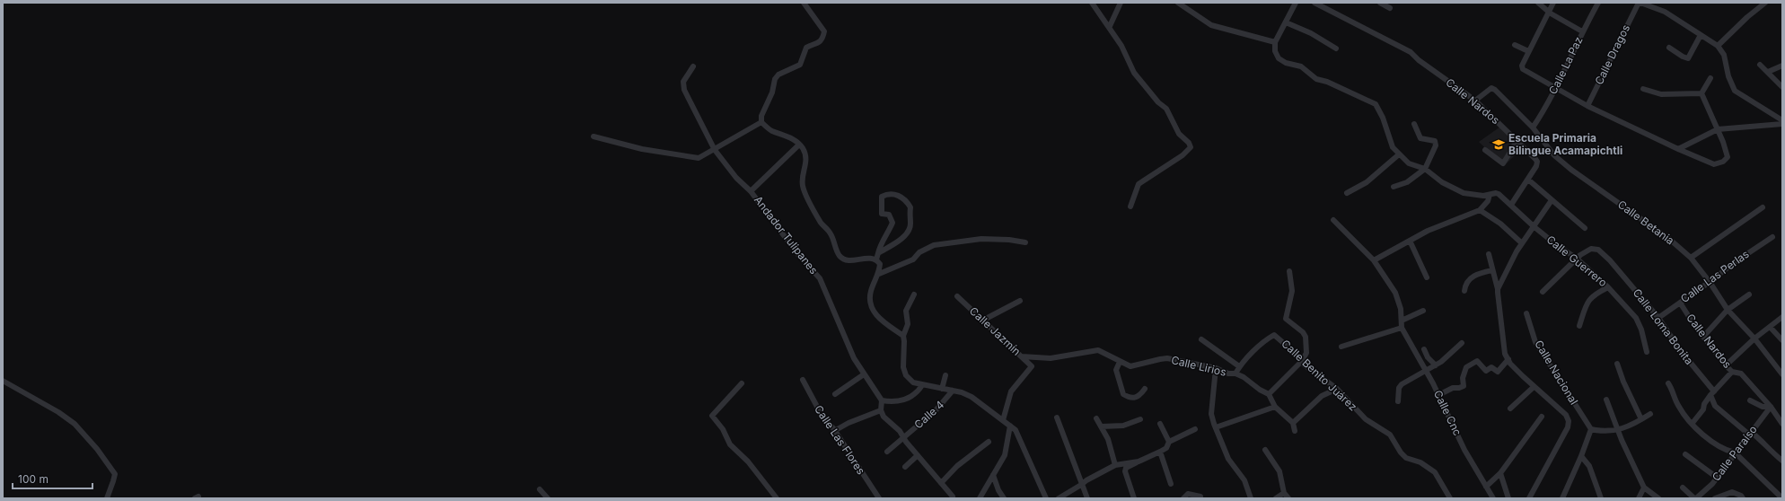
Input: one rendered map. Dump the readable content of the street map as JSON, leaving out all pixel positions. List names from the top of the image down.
{
  "streets": {
    "street": [
      "Calle Dragos",
      "Calle La Paz",
      "Calle Nardos",
      "Calle Betania",
      "Andador Tulipanes",
      "Calle Guerrero",
      "Calle Las Perlas",
      "Calle Loma Bonita",
      "Calle Jazmín",
      "Calle Lirios",
      "Calle Nacional",
      "Calle Benito Juárez",
      "Calle Cnc",
      "Calle 4",
      "Calle Las Flores",
      "Calle Paraíso"
    ]
  },
  "crossings": [
    ["Calle La Paz", "Calle Betania"],
    ["Calle Nardos", "Calle Betania"],
    ["Calle Nardos", "Calle Las Perlas"],
    ["Calle Nardos", "Calle Paraíso"],
    ["Calle Betania", "Calle Las Perlas"],
    ["Calle Guerrero", "Calle Loma Bonita"],
    ["Calle Las Perlas", "Calle Loma Bonita"],
    ["Calle Loma Bonita", "Calle Paraíso"],
    ["Calle Jazmín", "Calle Lirios"],
    ["Calle Lirios", "Calle Benito Juárez"]
  ],
  "places": {
    "school or university": ["Escuela Primaria Bilingue Acamapichtli"]
  },
  "scale_bar": "100 m"
}
